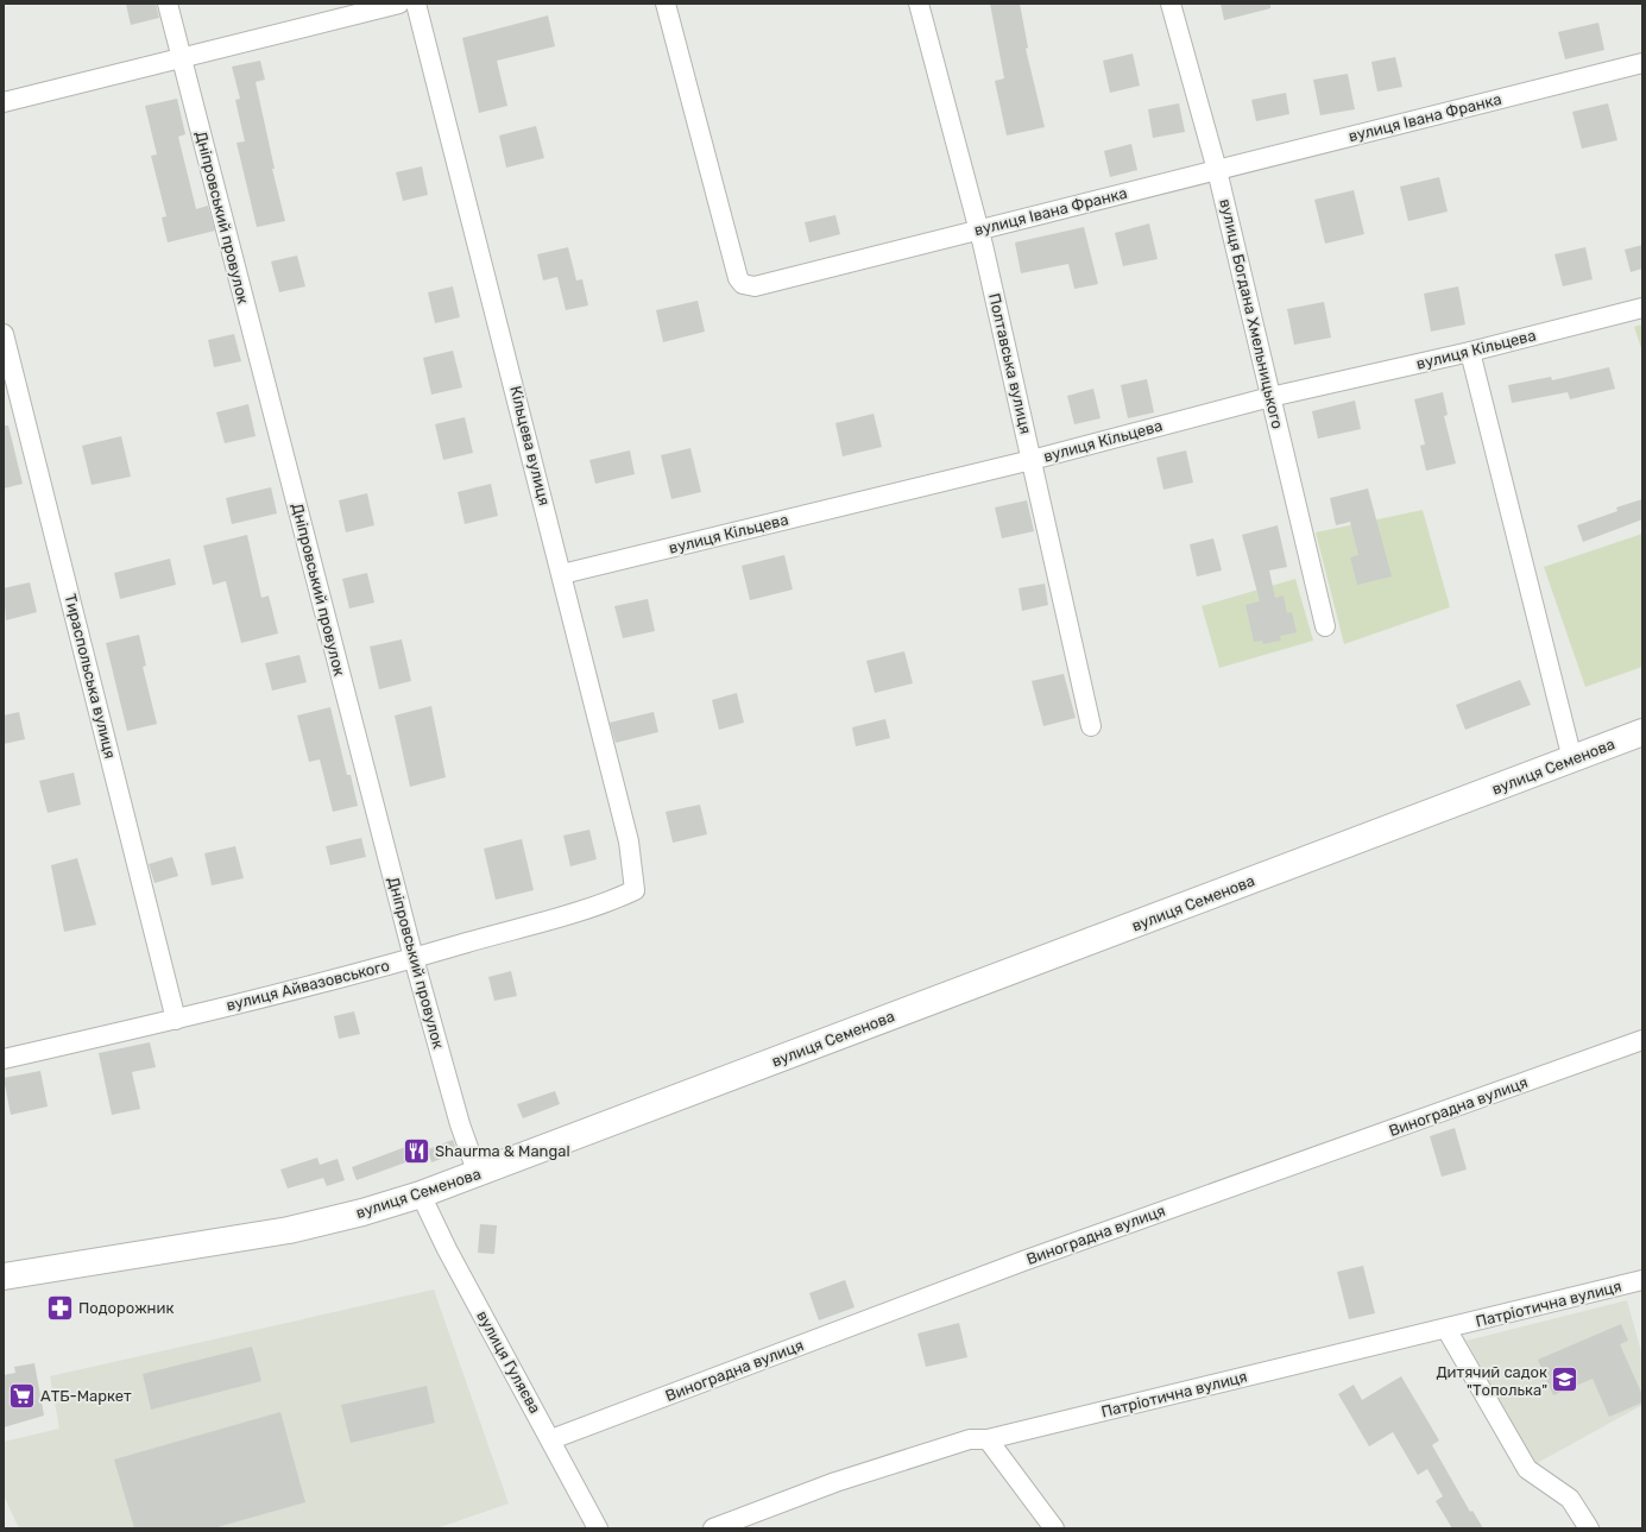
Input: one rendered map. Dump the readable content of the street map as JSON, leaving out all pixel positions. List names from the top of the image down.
{
  "streets": {
    "highway": ["вулиця Семенова"],
    "street": [
      "вулиця Івана Франка",
      "Дніпровський провулок",
      "вулиця Богдана Хмельницького",
      "вулиця Кільцева",
      "Полтавська вулиця",
      "Кільцева вулиця",
      "Тираспольська вулиця",
      "вулиця Айвазовського",
      "Виноградна вулиця",
      "Патріотична вулиця",
      "вулиця Гуляєва"
    ]
  },
  "crossings": [
    ["вулиця Івана Франка", "вулиця Богдана Хмельницького"],
    ["вулиця Івана Франка", "Полтавська вулиця"],
    ["Дніпровський провулок", "вулиця Семенова"],
    ["Дніпровський провулок", "вулиця Айвазовського"],
    ["вулиця Богдана Хмельницького", "вулиця Кільцева"],
    ["вулиця Кільцева", "Полтавська вулиця"],
    ["вулиця Кільцева", "Кільцева вулиця"],
    ["Кільцева вулиця", "вулиця Айвазовського"],
    ["Тираспольська вулиця", "вулиця Айвазовського"],
    ["вулиця Семенова", "вулиця Гуляєва"],
    ["Виноградна вулиця", "вулиця Гуляєва"]
  ],
  "places": {
    "restaurant": ["Shaurma & Mangal"],
    "pharmacy": ["Подорожник"],
    "school or university": ["Дитячий садок \"Тополька\""],
    "supermarket": ["АТБ-Маркет"]
  }
}
